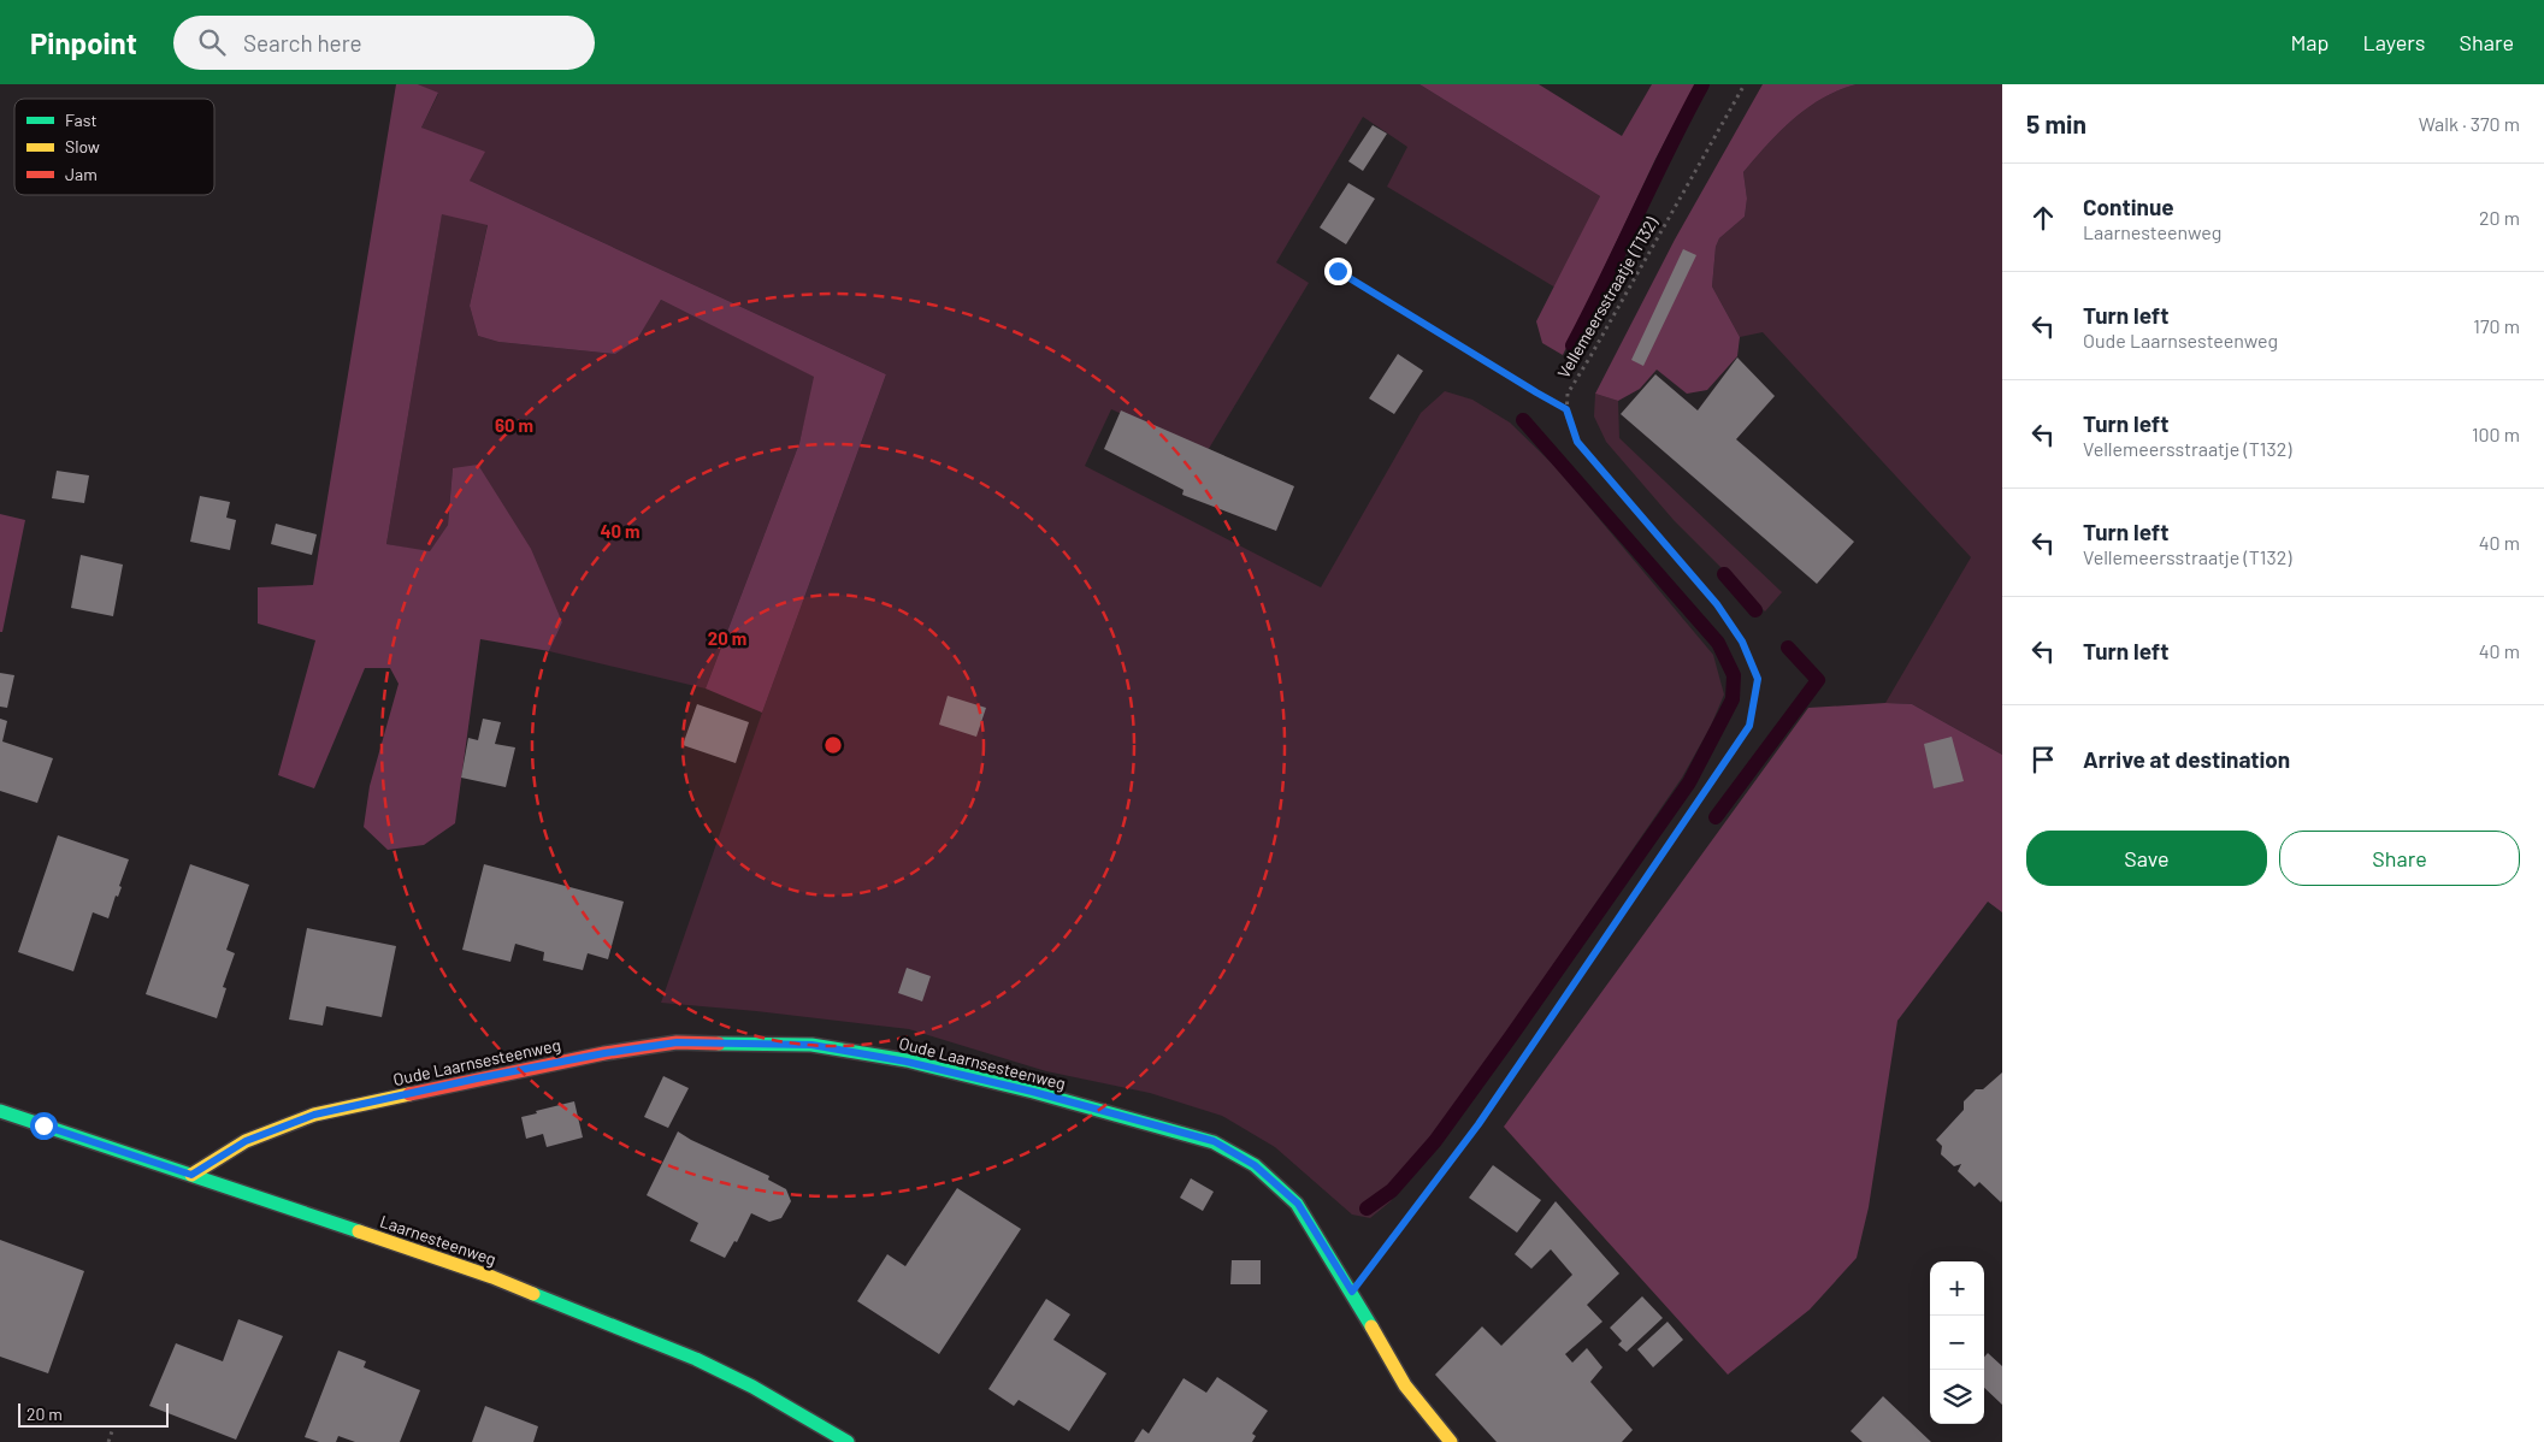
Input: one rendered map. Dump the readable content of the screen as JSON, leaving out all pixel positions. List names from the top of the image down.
{
  "streets": {
    "street": ["Oude Laarnsesteenweg", "Laarnesteenweg"],
    "path": ["Vellemeersstraatje (T132)"]
  },
  "crossings": [
    ["Oude Laarnsesteenweg", "Laarnesteenweg"]
  ],
  "legend": ["Fast", "Slow", "Jam"],
  "scale_bar": "20 m",
  "page": {
    "header": "Pinpoint",
    "search": "Search here",
    "nav": ["Map", "Layers", "Share"],
    "heading": ["5 min", "Walk · 370 m"],
    "list": [
      ["Continue", "Laarnesteenweg", "20 m"],
      ["Turn left", "Oude Laarnsesteenweg", "170 m"],
      ["Turn left", "Vellemeersstraatje (T132)", "100 m"],
      ["Turn left", "Vellemeersstraatje (T132)", "40 m"],
      ["Turn left", "40 m"],
      "Arrive at destination"
    ],
    "buttons": ["Save", "Share"],
    "map_buttons": ["+", "−"],
    "scale": "20 m"
  },
  "rings": ["60 m", "40 m", "20 m"]
}
